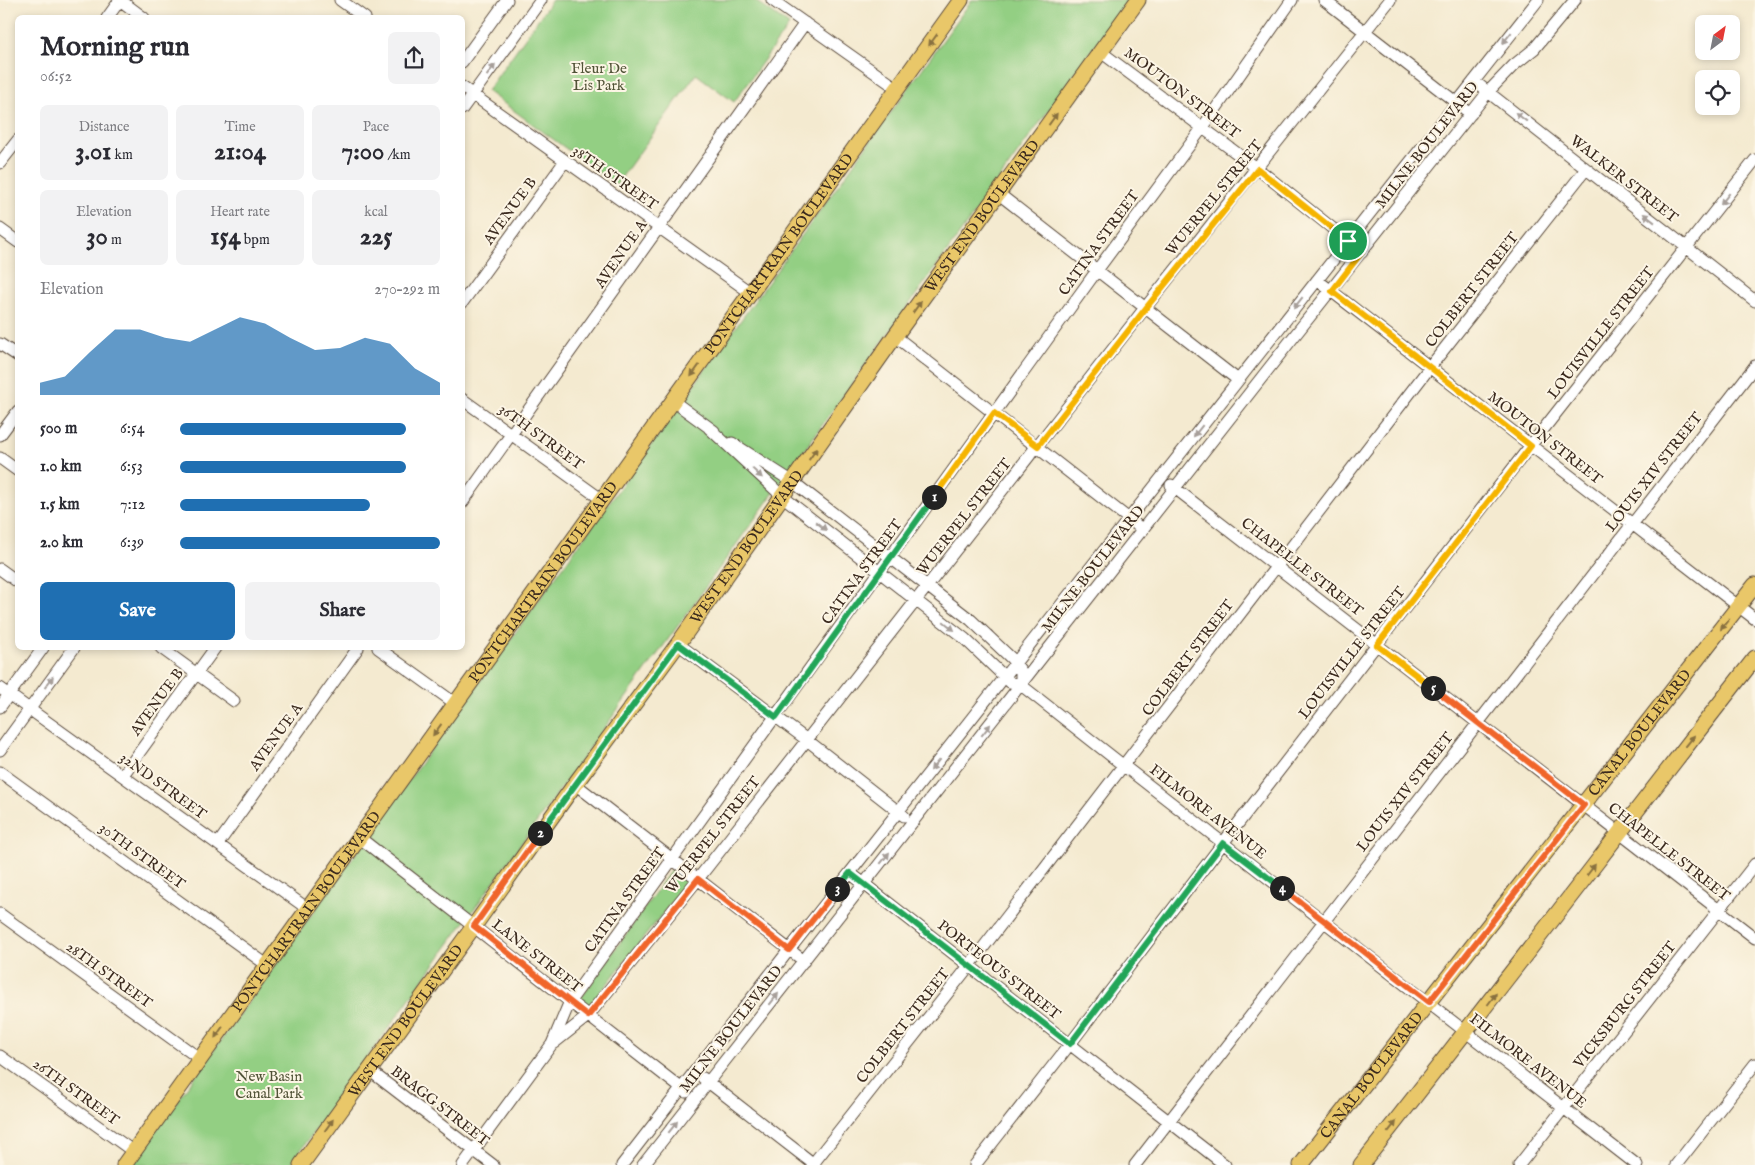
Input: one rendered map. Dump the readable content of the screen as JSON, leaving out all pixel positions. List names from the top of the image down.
{
  "streets": {
    "main road": ["WEST END BOULEVARD", "PONTCHARTRAIN BOULEVARD", "CANAL BOULEVARD"],
    "street": [
      "MOUTON STREET",
      "MILNE BOULEVARD",
      "38TH STREET",
      "WALKER STREET",
      "WUERPEL STREET",
      "AVENUE B",
      "CATINA STREET",
      "AVENUE A",
      "COLBERT STREET",
      "LOUISVILLE STREET",
      "36TH STREET",
      "LOUIS XIV STREET",
      "CHAPELLE STREET",
      "32ND STREET",
      "FILMORE AVENUE",
      "30TH STREET",
      "LANE STREET",
      "PORTEOUS STREET",
      "28TH STREET",
      "VICKSBURG STREET",
      "26TH STREET",
      "BRAGG STREET"
    ]
  },
  "crossings": [
    ["MOUTON STREET", "MILNE BOULEVARD"],
    ["MOUTON STREET", "WUERPEL STREET"],
    ["MOUTON STREET", "WEST END BOULEVARD"],
    ["MOUTON STREET", "CATINA STREET"],
    ["MOUTON STREET", "COLBERT STREET"],
    ["MOUTON STREET", "LOUISVILLE STREET"],
    ["MOUTON STREET", "LOUIS XIV STREET"],
    ["MOUTON STREET", "CANAL BOULEVARD"],
    ["MILNE BOULEVARD", "WALKER STREET"],
    ["MILNE BOULEVARD", "CHAPELLE STREET"],
    ["MILNE BOULEVARD", "FILMORE AVENUE"],
    ["MILNE BOULEVARD", "LANE STREET"],
    ["MILNE BOULEVARD", "PORTEOUS STREET"],
    ["38TH STREET", "AVENUE B"],
    ["38TH STREET", "AVENUE A"],
    ["38TH STREET", "PONTCHARTRAIN BOULEVARD"],
    ["WALKER STREET", "COLBERT STREET"],
    ["WALKER STREET", "LOUISVILLE STREET"],
    ["WUERPEL STREET", "CATINA STREET"],
    ["WUERPEL STREET", "FILMORE AVENUE"],
    ["WUERPEL STREET", "LANE STREET"],
    ["AVENUE B", "32ND STREET"],
    ["WEST END BOULEVARD", "FILMORE AVENUE"],
    ["WEST END BOULEVARD", "LANE STREET"],
    ["WEST END BOULEVARD", "BRAGG STREET"],
    ["CATINA STREET", "FILMORE AVENUE"],
    ["CATINA STREET", "LANE STREET"],
    ["CATINA STREET", "BRAGG STREET"],
    ["AVENUE A", "36TH STREET"],
    ["AVENUE A", "32ND STREET"],
    ["PONTCHARTRAIN BOULEVARD", "36TH STREET"],
    ["PONTCHARTRAIN BOULEVARD", "32ND STREET"],
    ["PONTCHARTRAIN BOULEVARD", "FILMORE AVENUE"],
    ["PONTCHARTRAIN BOULEVARD", "30TH STREET"],
    ["PONTCHARTRAIN BOULEVARD", "LANE STREET"],
    ["PONTCHARTRAIN BOULEVARD", "28TH STREET"],
    ["PONTCHARTRAIN BOULEVARD", "26TH STREET"],
    ["COLBERT STREET", "CHAPELLE STREET"],
    ["COLBERT STREET", "FILMORE AVENUE"],
    ["COLBERT STREET", "PORTEOUS STREET"],
    ["LOUISVILLE STREET", "CHAPELLE STREET"],
    ["LOUISVILLE STREET", "FILMORE AVENUE"],
    ["LOUISVILLE STREET", "PORTEOUS STREET"],
    ["LOUIS XIV STREET", "CHAPELLE STREET"],
    ["LOUIS XIV STREET", "FILMORE AVENUE"],
    ["LOUIS XIV STREET", "PORTEOUS STREET"],
    ["CHAPELLE STREET", "CANAL BOULEVARD"],
    ["CHAPELLE STREET", "VICKSBURG STREET"],
    ["CANAL BOULEVARD", "FILMORE AVENUE"],
    ["FILMORE AVENUE", "VICKSBURG STREET"]
  ],
  "one_way": ["WALKER STREET", "WEST END BOULEVARD", "PONTCHARTRAIN BOULEVARD"],
  "parks": ["Fleur De Lis Park", "New Basin Canal Park"],
  "north": "top right",
  "page": {
    "heading": ["Morning run", "06:52"],
    "stats": [
      ["Distance", "3.01 km"],
      ["Time", "21:04"],
      ["Pace", "7:00 /km"],
      ["Elevation", "30 m"],
      ["Heart rate", "154 bpm"],
      ["kcal", "225"]
    ],
    "chart": ["Elevation", "270–292 m"],
    "list": [
      {
        "name": "500 m",
        "note": "6:54"
      },
      {
        "name": "1.0 km",
        "note": "6:53"
      },
      {
        "name": "1.5 km",
        "note": "7:12"
      },
      {
        "name": "2.0 km",
        "note": "6:39"
      }
    ],
    "pins": [
      "1",
      "5",
      "2",
      "4",
      "3"
    ],
    "buttons": ["Save", "Share"]
  }
}
